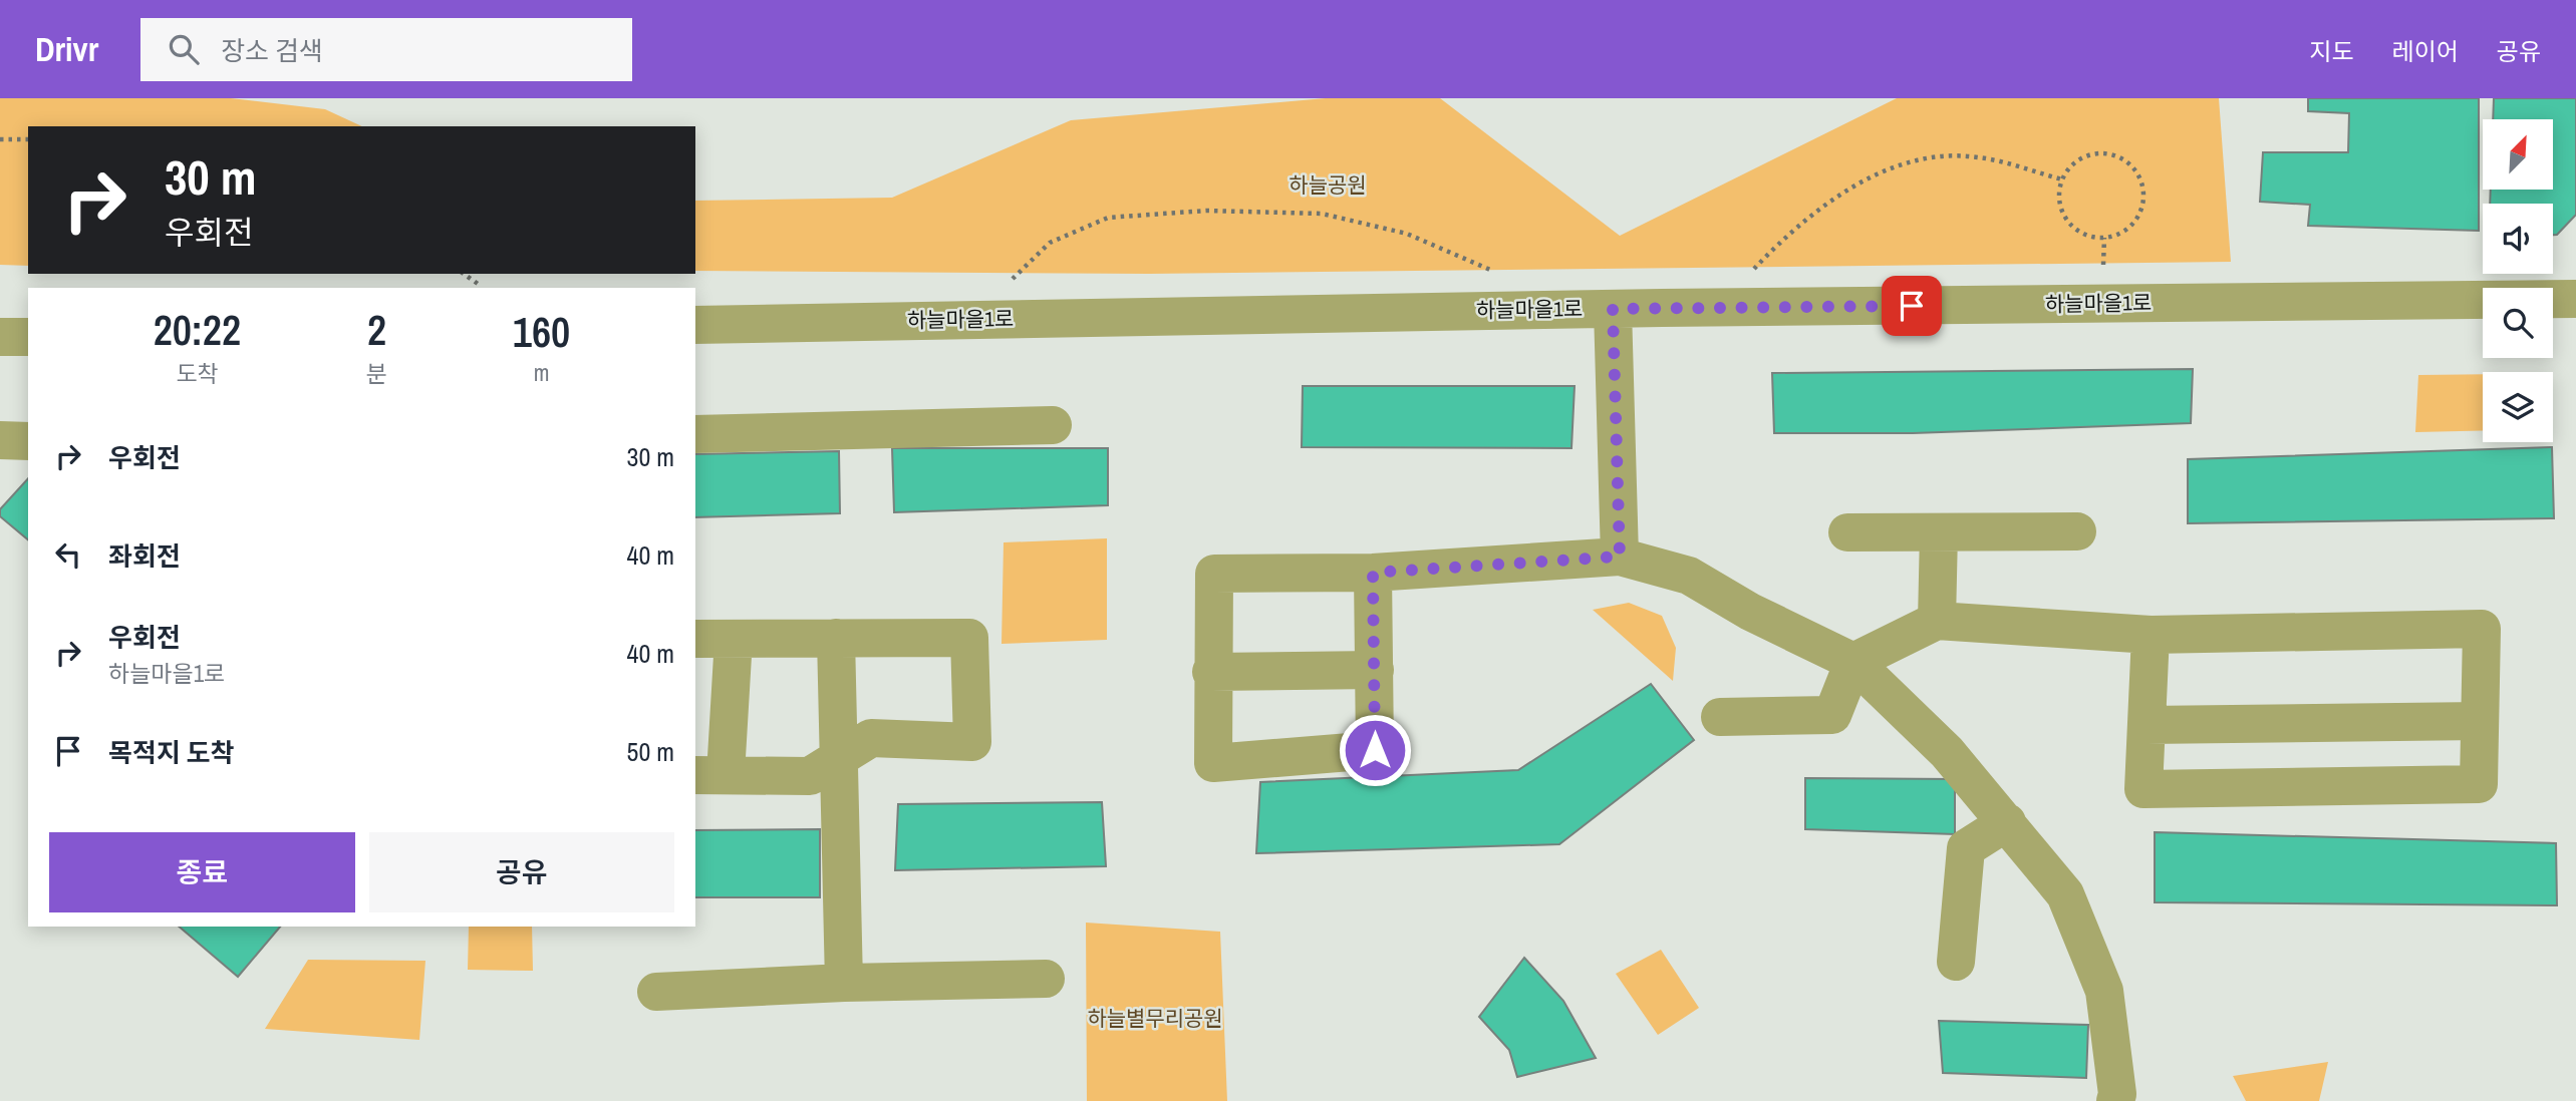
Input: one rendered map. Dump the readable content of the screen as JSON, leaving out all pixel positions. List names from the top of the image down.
{
  "streets": {
    "street": ["하늘마을1로"]
  },
  "parks": ["하늘공원", "하늘별무리공원"],
  "north": "top right",
  "page": {
    "header": "Drivr",
    "search": "장소 검색",
    "nav": ["지도", "레이어", "공유"],
    "turn": ["30 m", "우회전"],
    "eta": [
      "20:22",
      "도착",
      "2",
      "분",
      "160",
      "m"
    ],
    "list": [
      {
        "name": "우회전",
        "value": "30 m"
      },
      {
        "name": "좌회전",
        "value": "40 m"
      },
      {
        "name": "우회전",
        "note": "하늘마을1로",
        "value": "40 m"
      },
      {
        "name": "목적지 도착",
        "value": "50 m"
      }
    ],
    "buttons": ["종료", "공유"]
  }
}
